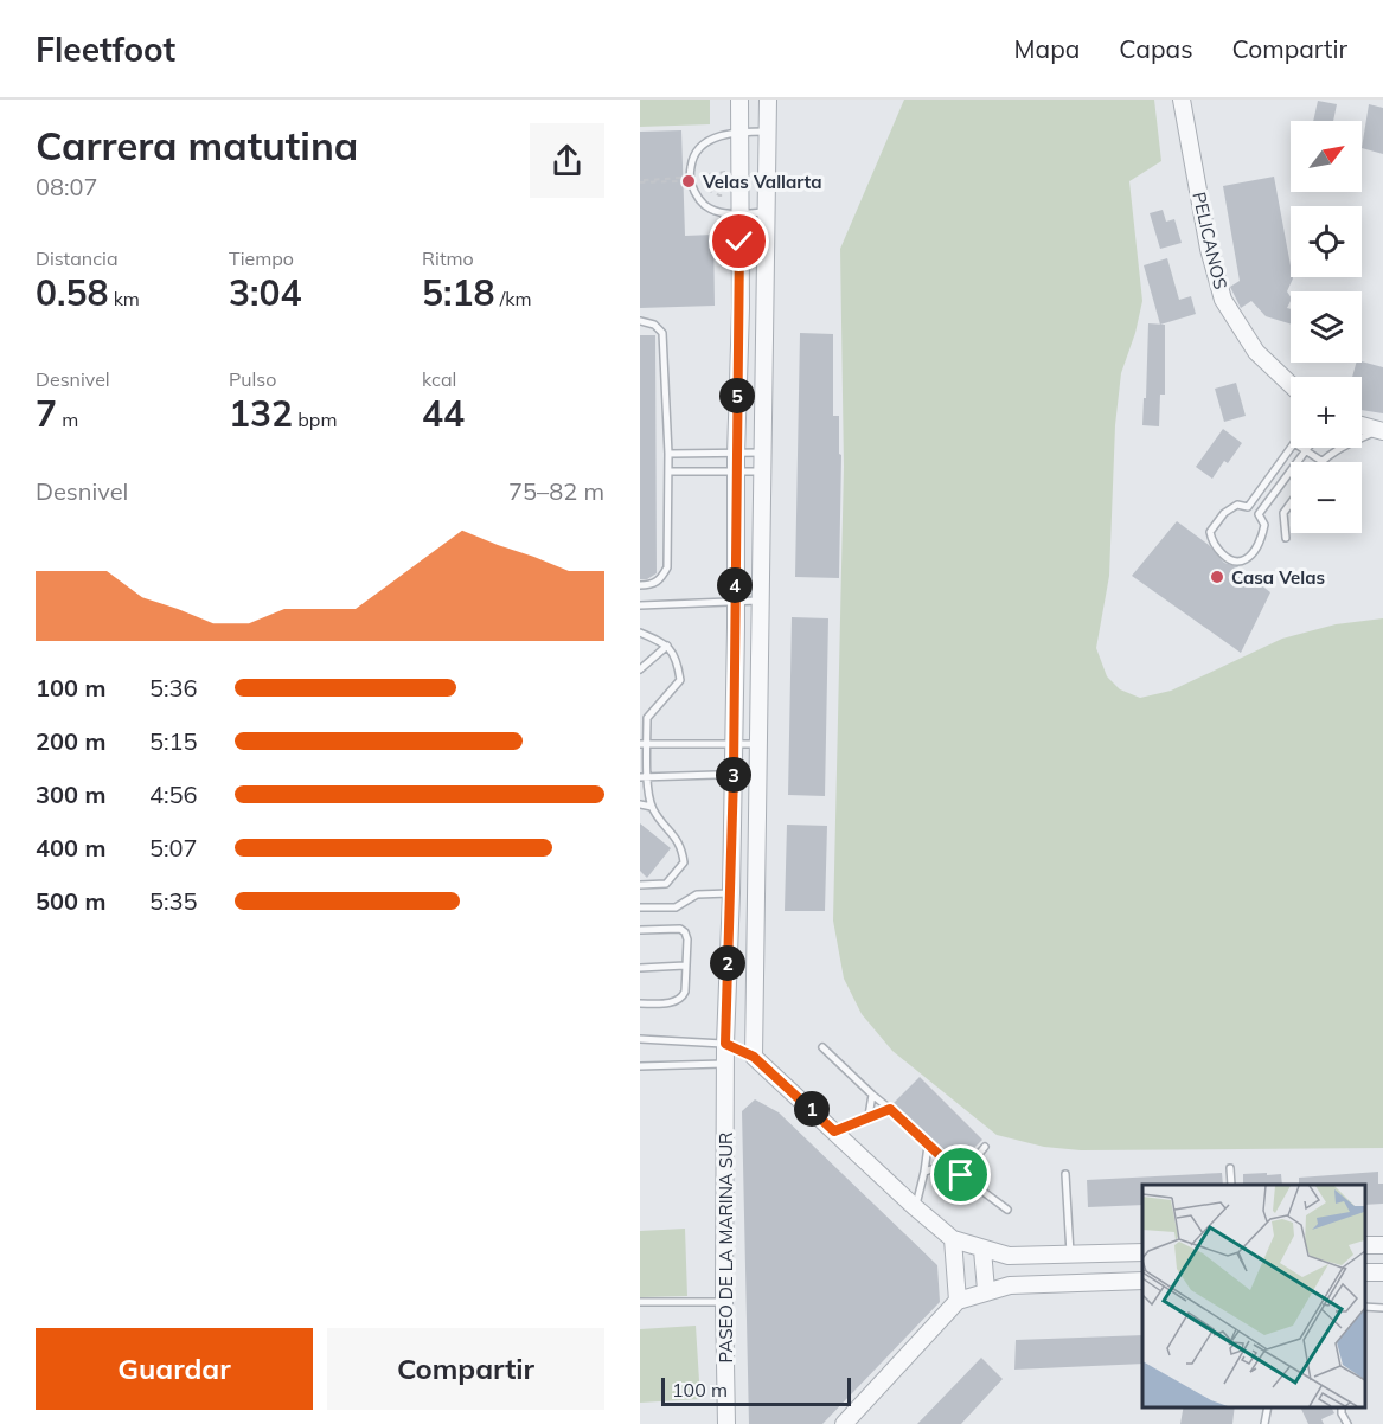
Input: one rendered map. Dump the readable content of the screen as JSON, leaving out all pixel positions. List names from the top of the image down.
{
  "streets": {
    "street": ["PELICANOS", "PASEO DE LA MARINA SUR"]
  },
  "places": ["Velas Vallarta", "Casa Velas"],
  "scale_bar": "100 m",
  "north": "top right",
  "page": {
    "header": "Fleetfoot",
    "nav": ["Mapa", "Capas", "Compartir"],
    "heading": ["Carrera matutina", "08:07"],
    "map_buttons": ["+", "−"],
    "stats": [
      ["Distancia", "0.58 km"],
      ["Tiempo", "3:04"],
      ["Ritmo", "5:18 /km"],
      ["Desnivel", "7 m"],
      ["Pulso", "132 bpm"],
      ["kcal", "44"]
    ],
    "pins": [
      "5",
      "4",
      "3",
      "2",
      "1"
    ],
    "chart": ["Desnivel", "75–82 m"],
    "list": [
      {
        "name": "100 m",
        "note": "5:36"
      },
      {
        "name": "200 m",
        "note": "5:15"
      },
      {
        "name": "300 m",
        "note": "4:56"
      },
      {
        "name": "400 m",
        "note": "5:07"
      },
      {
        "name": "500 m",
        "note": "5:35"
      }
    ],
    "buttons": ["Guardar", "Compartir"],
    "scale": "100 m"
  }
}
